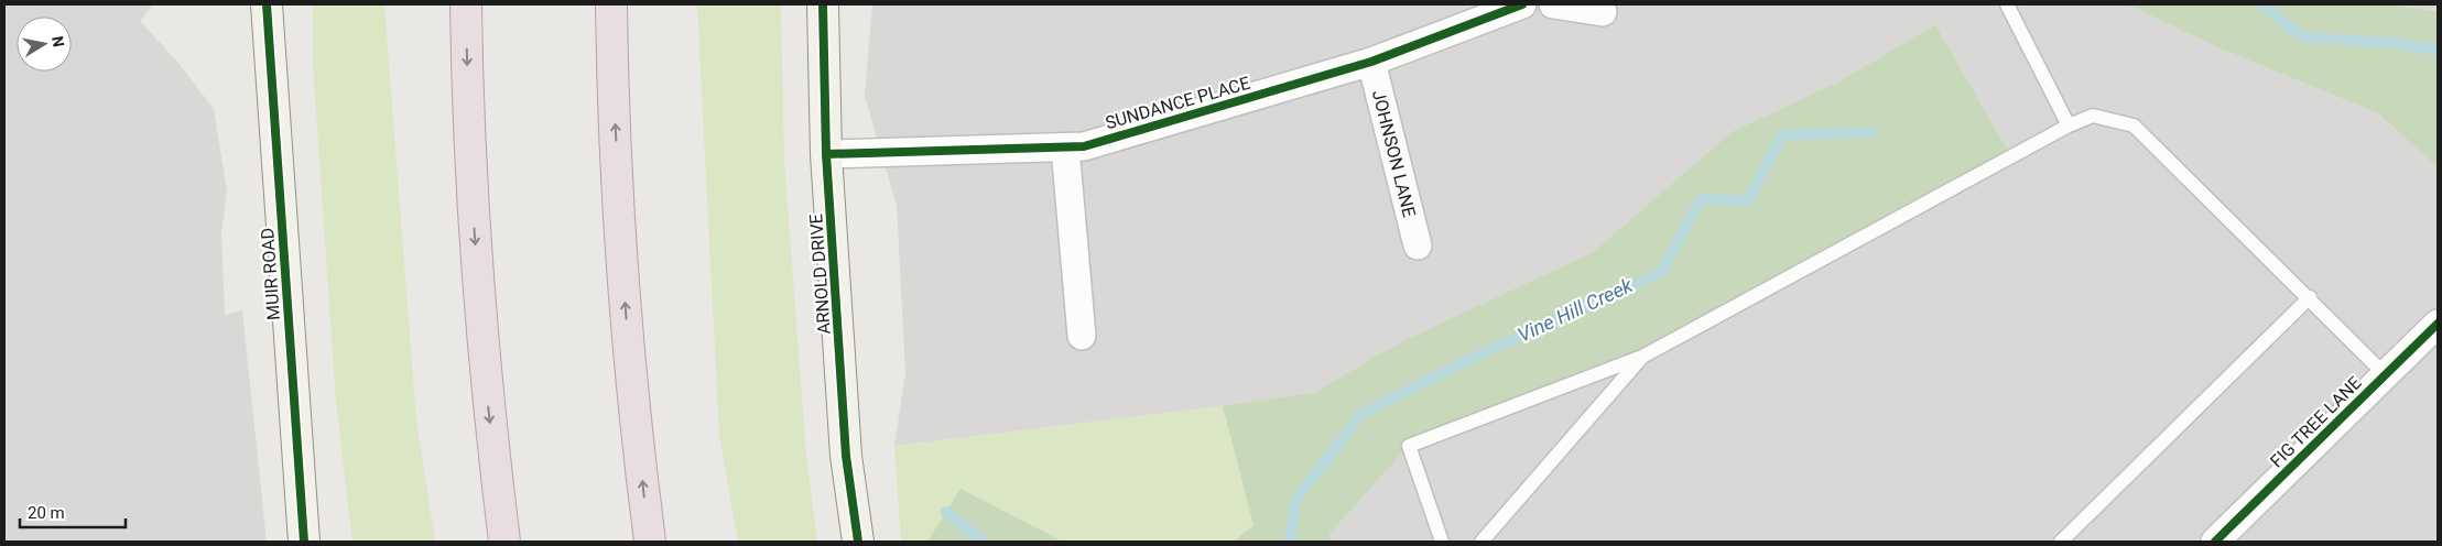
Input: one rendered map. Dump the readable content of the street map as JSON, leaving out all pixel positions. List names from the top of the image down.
{
  "streets": {
    "street": [
      "SUNDANCE PLACE",
      "JOHNSON LANE",
      "MUIR ROAD",
      "ARNOLD DRIVE",
      "FIG TREE LANE"
    ]
  },
  "crossings": [
    ["SUNDANCE PLACE", "JOHNSON LANE"],
    ["SUNDANCE PLACE", "ARNOLD DRIVE"]
  ],
  "water": ["Vine Hill Creek"],
  "scale_bar": "20 m",
  "north": "right"
}
